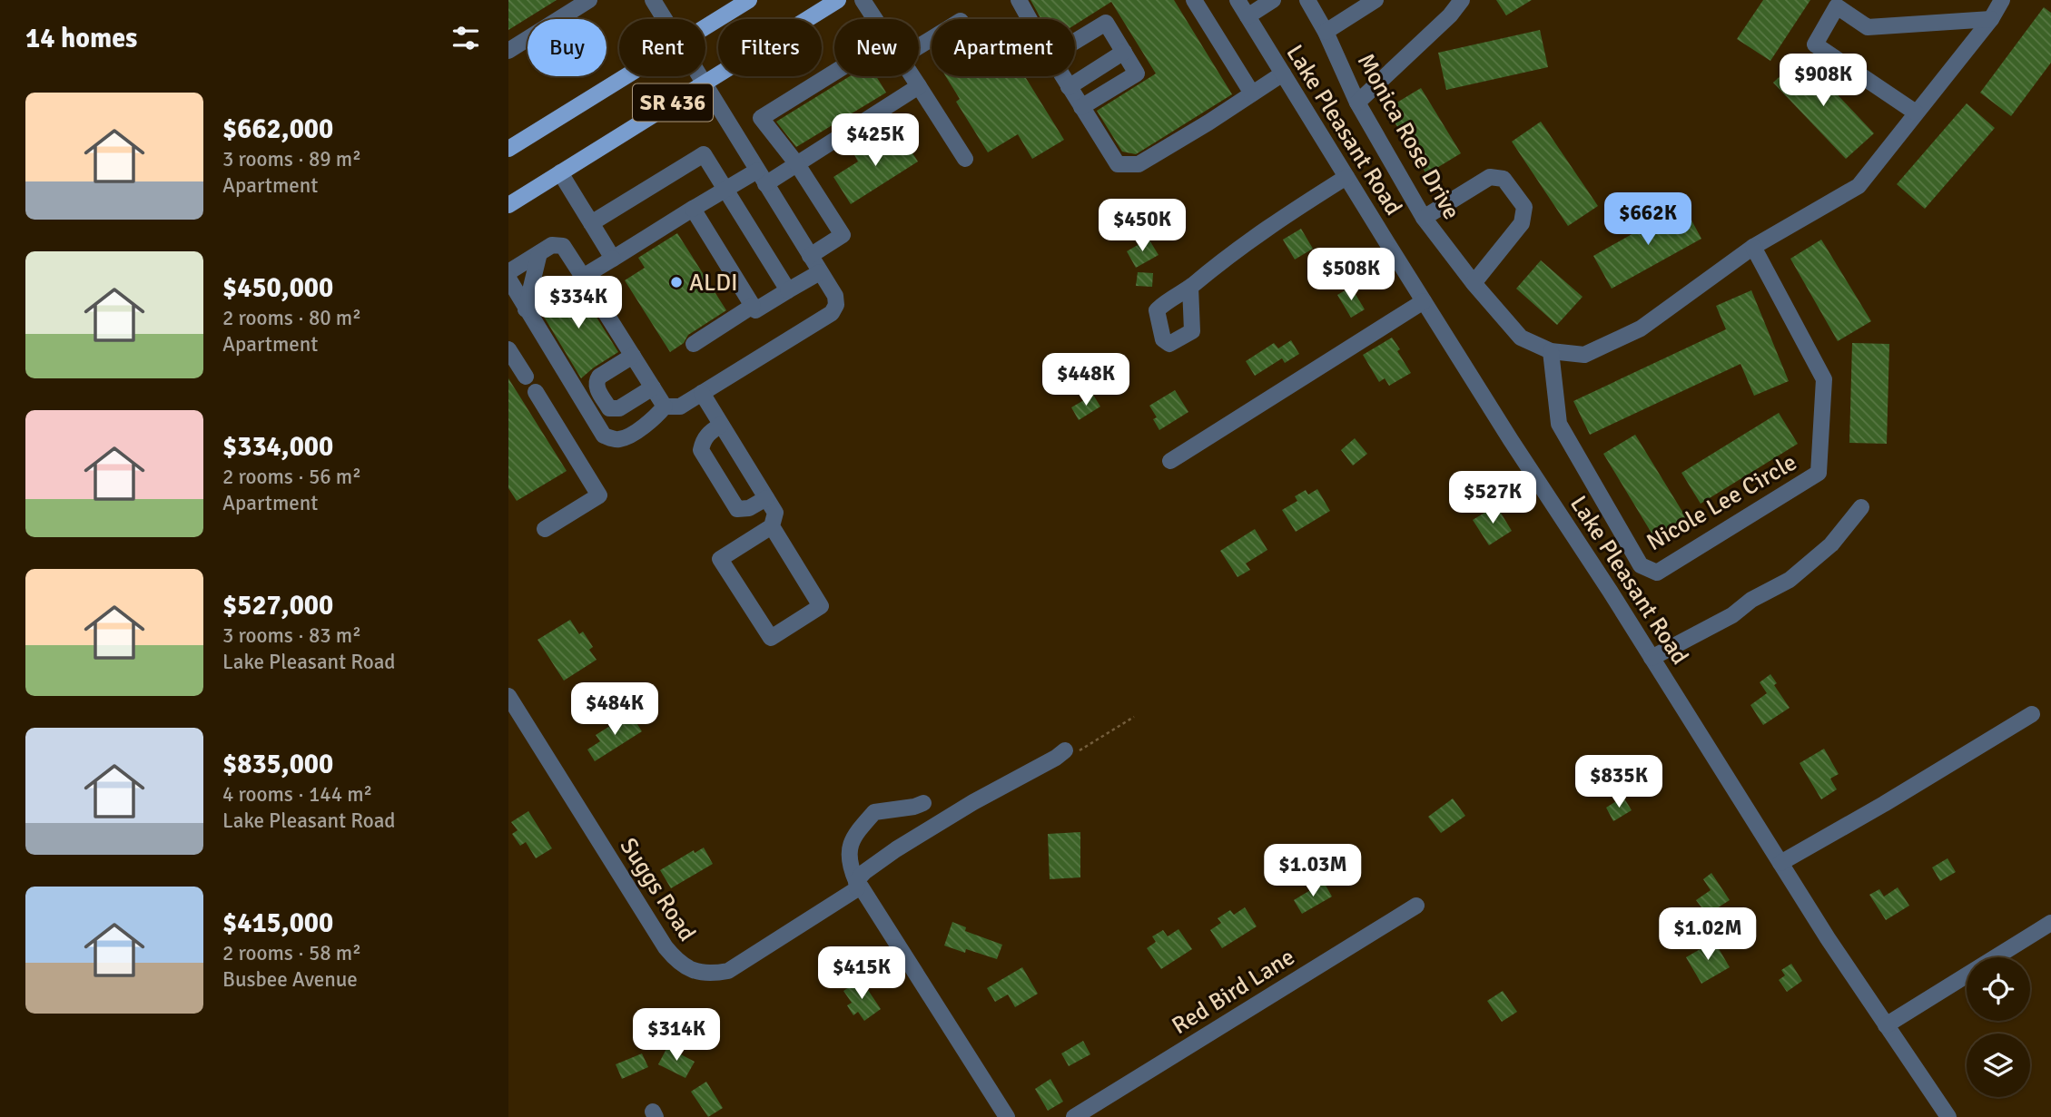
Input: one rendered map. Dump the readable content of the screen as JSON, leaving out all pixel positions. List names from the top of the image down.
{
  "streets": {
    "main road": ["SR 436"],
    "street": [
      "Lake Pleasant Road",
      "Monica Rose Drive",
      "Nicole Lee Circle",
      "Suggs Road",
      "Red Bird Lane"
    ]
  },
  "crossings": [
    ["Monica Rose Drive", "Nicole Lee Circle"]
  ],
  "places": ["ALDI"],
  "page": {
    "heading": "14 homes",
    "chip": [
      "Buy",
      "Rent",
      "Filters",
      "New",
      "Apartment"
    ],
    "price": [
      "$908K",
      "$425K",
      "$662K",
      "$450K",
      "$508K",
      "$334K",
      "$448K",
      "$527K",
      "$484K",
      "$835K",
      "$1.03M",
      "$1.02M",
      "$415K",
      "$314K"
    ],
    "list": [
      {
        "name": "$662,000",
        "note": "3 rooms · 89 m² · Apartment"
      },
      {
        "name": "$450,000",
        "note": "2 rooms · 80 m² · Apartment"
      },
      {
        "name": "$334,000",
        "note": "2 rooms · 56 m² · Apartment"
      },
      {
        "name": "$527,000",
        "note": "3 rooms · 83 m² · Lake Pleasant Road"
      },
      {
        "name": "$835,000",
        "note": "4 rooms · 144 m² · Lake Pleasant Road"
      },
      {
        "name": "$415,000",
        "note": "2 rooms · 58 m² · Busbee Avenue"
      }
    ]
  }
}
